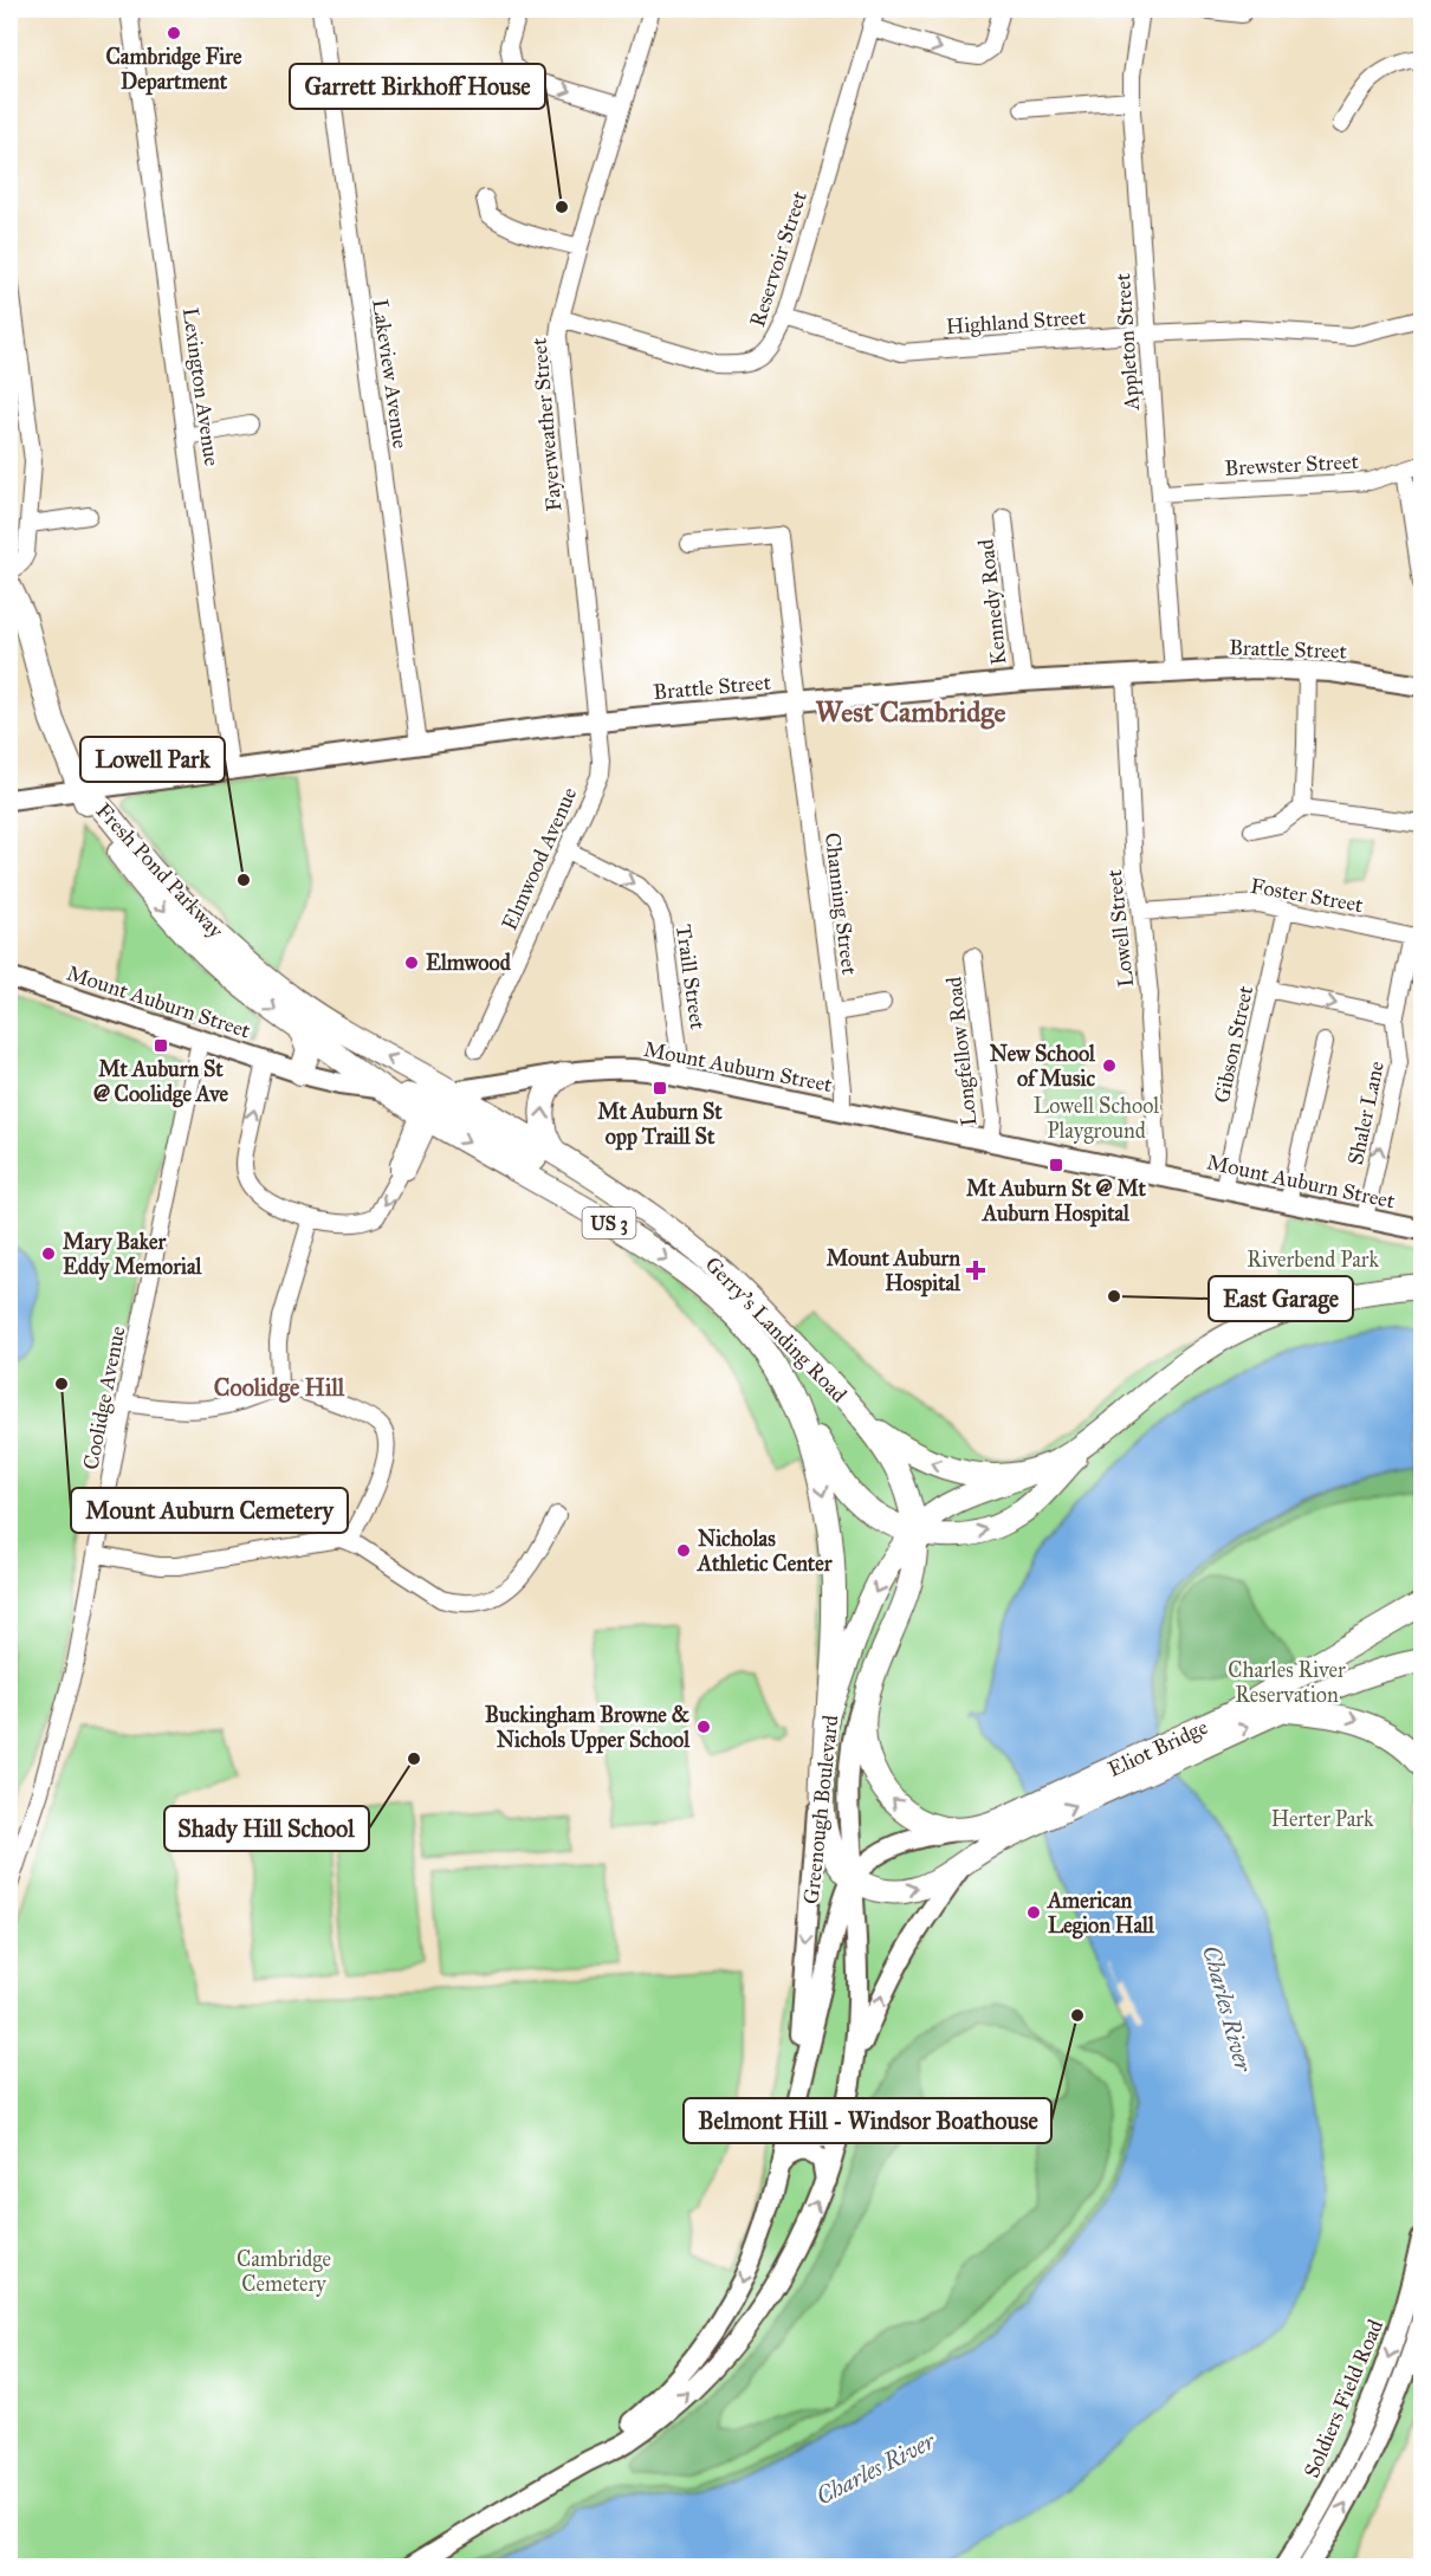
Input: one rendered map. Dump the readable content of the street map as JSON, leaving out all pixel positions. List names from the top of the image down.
{
  "streets": {
    "highway": [
      "Fresh Pond Parkway",
      "US 3",
      "Gerry's Landing Road",
      "Eliot Bridge",
      "Greenough Boulevard"
    ],
    "main road": ["Brattle Street", "Mount Auburn Street", "Soldiers Field Road"],
    "street": [
      "Reservoir Street",
      "Highland Street",
      "Appleton Street",
      "Lakeview Avenue",
      "Lexington Avenue",
      "Fayerweather Street",
      "Brewster Street",
      "Kennedy Road",
      "Elmwood Avenue",
      "Foster Street",
      "Channing Street",
      "Lowell Street",
      "Traill Street",
      "Gibson Street",
      "Longfellow Road",
      "Shaler Lane",
      "Coolidge Avenue"
    ]
  },
  "crossings": [
    ["Reservoir Street", "Highland Street"],
    ["Reservoir Street", "Fayerweather Street"],
    ["Highland Street", "Appleton Street"],
    ["Appleton Street", "Brewster Street"],
    ["Appleton Street", "Brattle Street"],
    ["Lakeview Avenue", "Brattle Street"],
    ["Lexington Avenue", "Brattle Street"],
    ["Fayerweather Street", "Brattle Street"],
    ["Fayerweather Street", "Elmwood Avenue"],
    ["Kennedy Road", "Brattle Street"],
    ["Brattle Street", "Elmwood Avenue"],
    ["Brattle Street", "Fresh Pond Parkway"],
    ["Brattle Street", "Channing Street"],
    ["Brattle Street", "Lowell Street"],
    ["Elmwood Avenue", "Traill Street"],
    ["Fresh Pond Parkway", "Mount Auburn Street"],
    ["Fresh Pond Parkway", "Gerry's Landing Road"],
    ["Foster Street", "Lowell Street"],
    ["Foster Street", "Gibson Street"],
    ["Foster Street", "Shaler Lane"],
    ["Channing Street", "Mount Auburn Street"],
    ["Lowell Street", "Mount Auburn Street"],
    ["Traill Street", "Mount Auburn Street"],
    ["Mount Auburn Street", "Gibson Street"],
    ["Mount Auburn Street", "Longfellow Road"],
    ["Mount Auburn Street", "Shaler Lane"],
    ["Mount Auburn Street", "Gerry's Landing Road"],
    ["Mount Auburn Street", "Coolidge Avenue"],
    ["US 3", "Gerry's Landing Road"],
    ["US 3", "Greenough Boulevard"],
    ["Gerry's Landing Road", "Eliot Bridge"],
    ["Gerry's Landing Road", "Greenough Boulevard"],
    ["Eliot Bridge", "Greenough Boulevard"]
  ],
  "one_way": ["Traill Street"],
  "districts": ["West Cambridge", "Coolidge Hill"],
  "water": ["Charles River"],
  "parks": [
    "Lowell School Playground",
    "Riverbend Park",
    "Charles River Reservation",
    "Herter Park",
    "Cambridge Cemetery"
  ],
  "places": {
    "other": [
      "Cambridge Fire Department",
      "Garrett Birkhoff House",
      "Lowell Park",
      "Elmwood",
      "New School of Music",
      "Mary Baker Eddy Memorial",
      "East Garage",
      "Mount Auburn Cemetery",
      "Nicholas Athletic Center",
      "Buckingham Browne & Nichols Upper School",
      "Shady Hill School",
      "American Legion Hall",
      "Belmont Hill - Windsor Boathouse"
    ],
    "transit": ["Mt Auburn St @ Coolidge Ave", "Mt Auburn St opp Traill St", "Mt Auburn St @ Mt Auburn Hospital"],
    "health": ["Mount Auburn Hospital"]
  }
}
